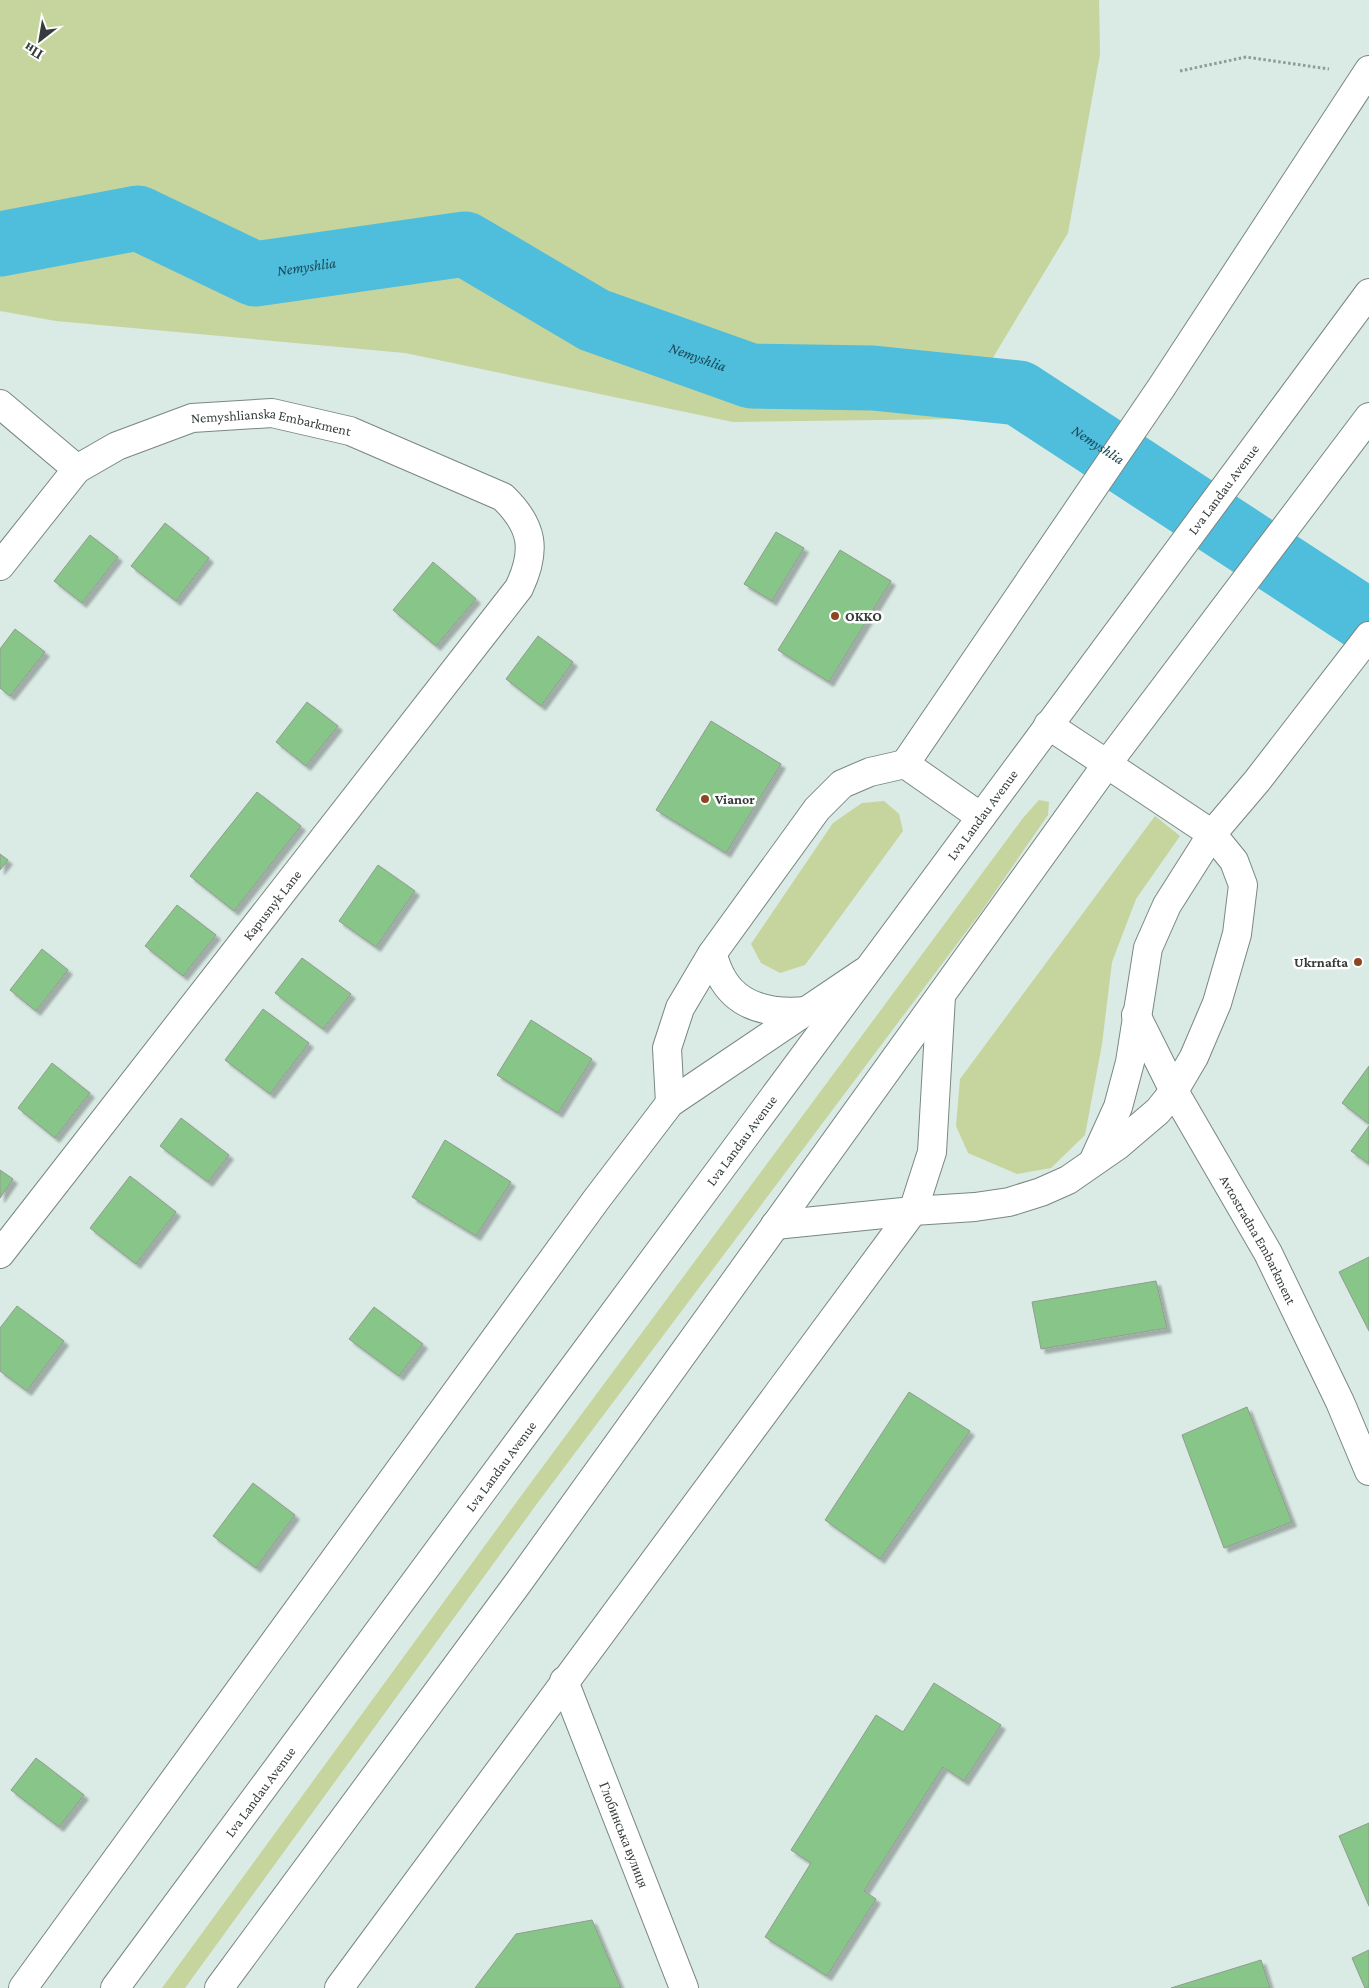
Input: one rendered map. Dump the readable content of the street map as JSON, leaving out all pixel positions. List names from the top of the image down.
{
  "streets": {
    "street": [
      "Nemyshlianska Embarkment",
      "Lva Landau Avenue",
      "Kapusnyk Lane",
      "Avtostradna Embarkment",
      "Глобинська вулиця"
    ]
  },
  "crossings": [
    ["Nemyshlianska Embarkment", "Kapusnyk Lane"]
  ],
  "water": ["Nemyshlia"],
  "places": ["OKKO", "Vianor", "Ukrnafta"],
  "north": "bottom left"
}
